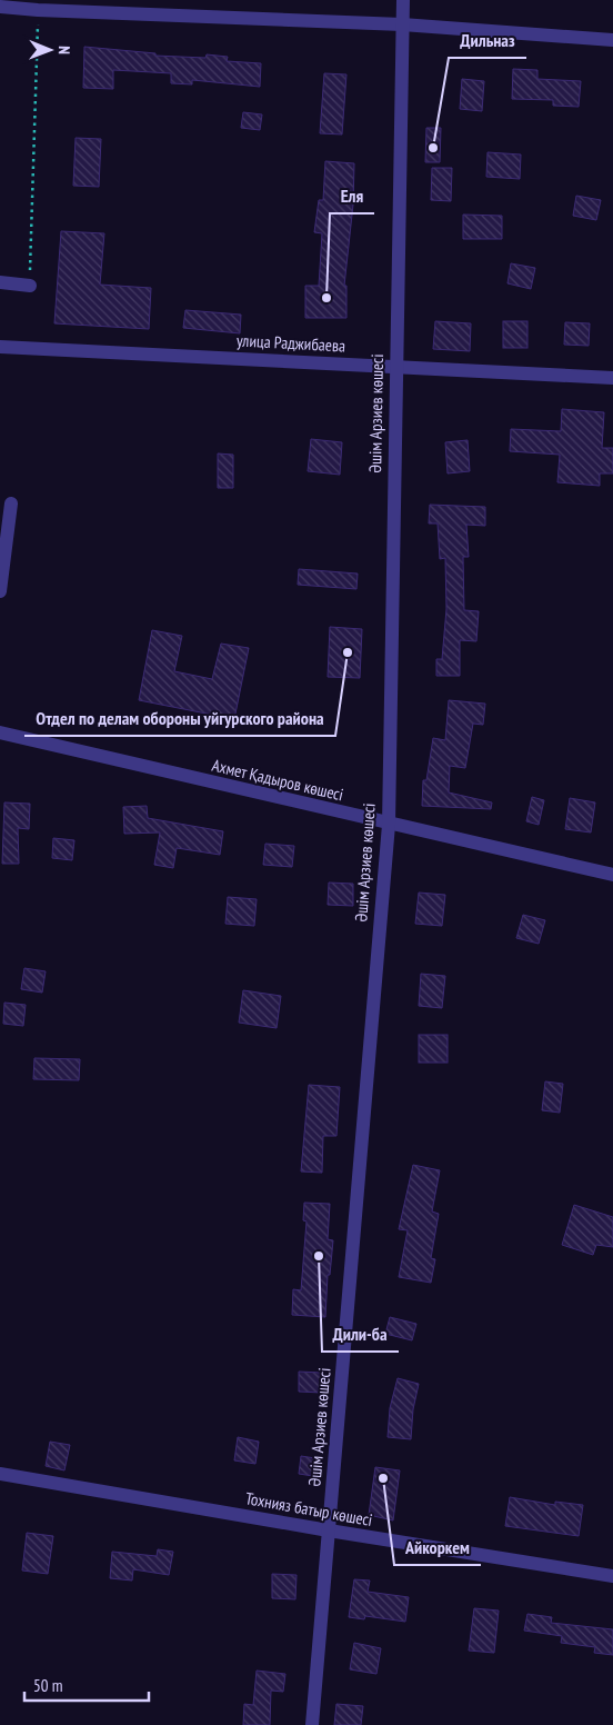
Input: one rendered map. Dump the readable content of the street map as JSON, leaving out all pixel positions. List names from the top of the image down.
{
  "streets": {
    "street": [
      "улица Раджибаева",
      "Әшім Арзиев көшесі",
      "Ахмет Қадыров көшесі",
      "Тохнияз батыр көшесі"
    ]
  },
  "crossings": [
    ["улица Раджибаева", "Әшім Арзиев көшесі"],
    ["Әшім Арзиев көшесі", "Ахмет Қадыров көшесі"],
    ["Әшім Арзиев көшесі", "Тохнияз батыр көшесі"]
  ],
  "places": [
    "Дильназ",
    "Еля",
    "Отдел по делам обороны уйгурского района",
    "Дили-ба",
    "Айкоркем"
  ],
  "scale_bar": "50 m",
  "north": "right"
}
